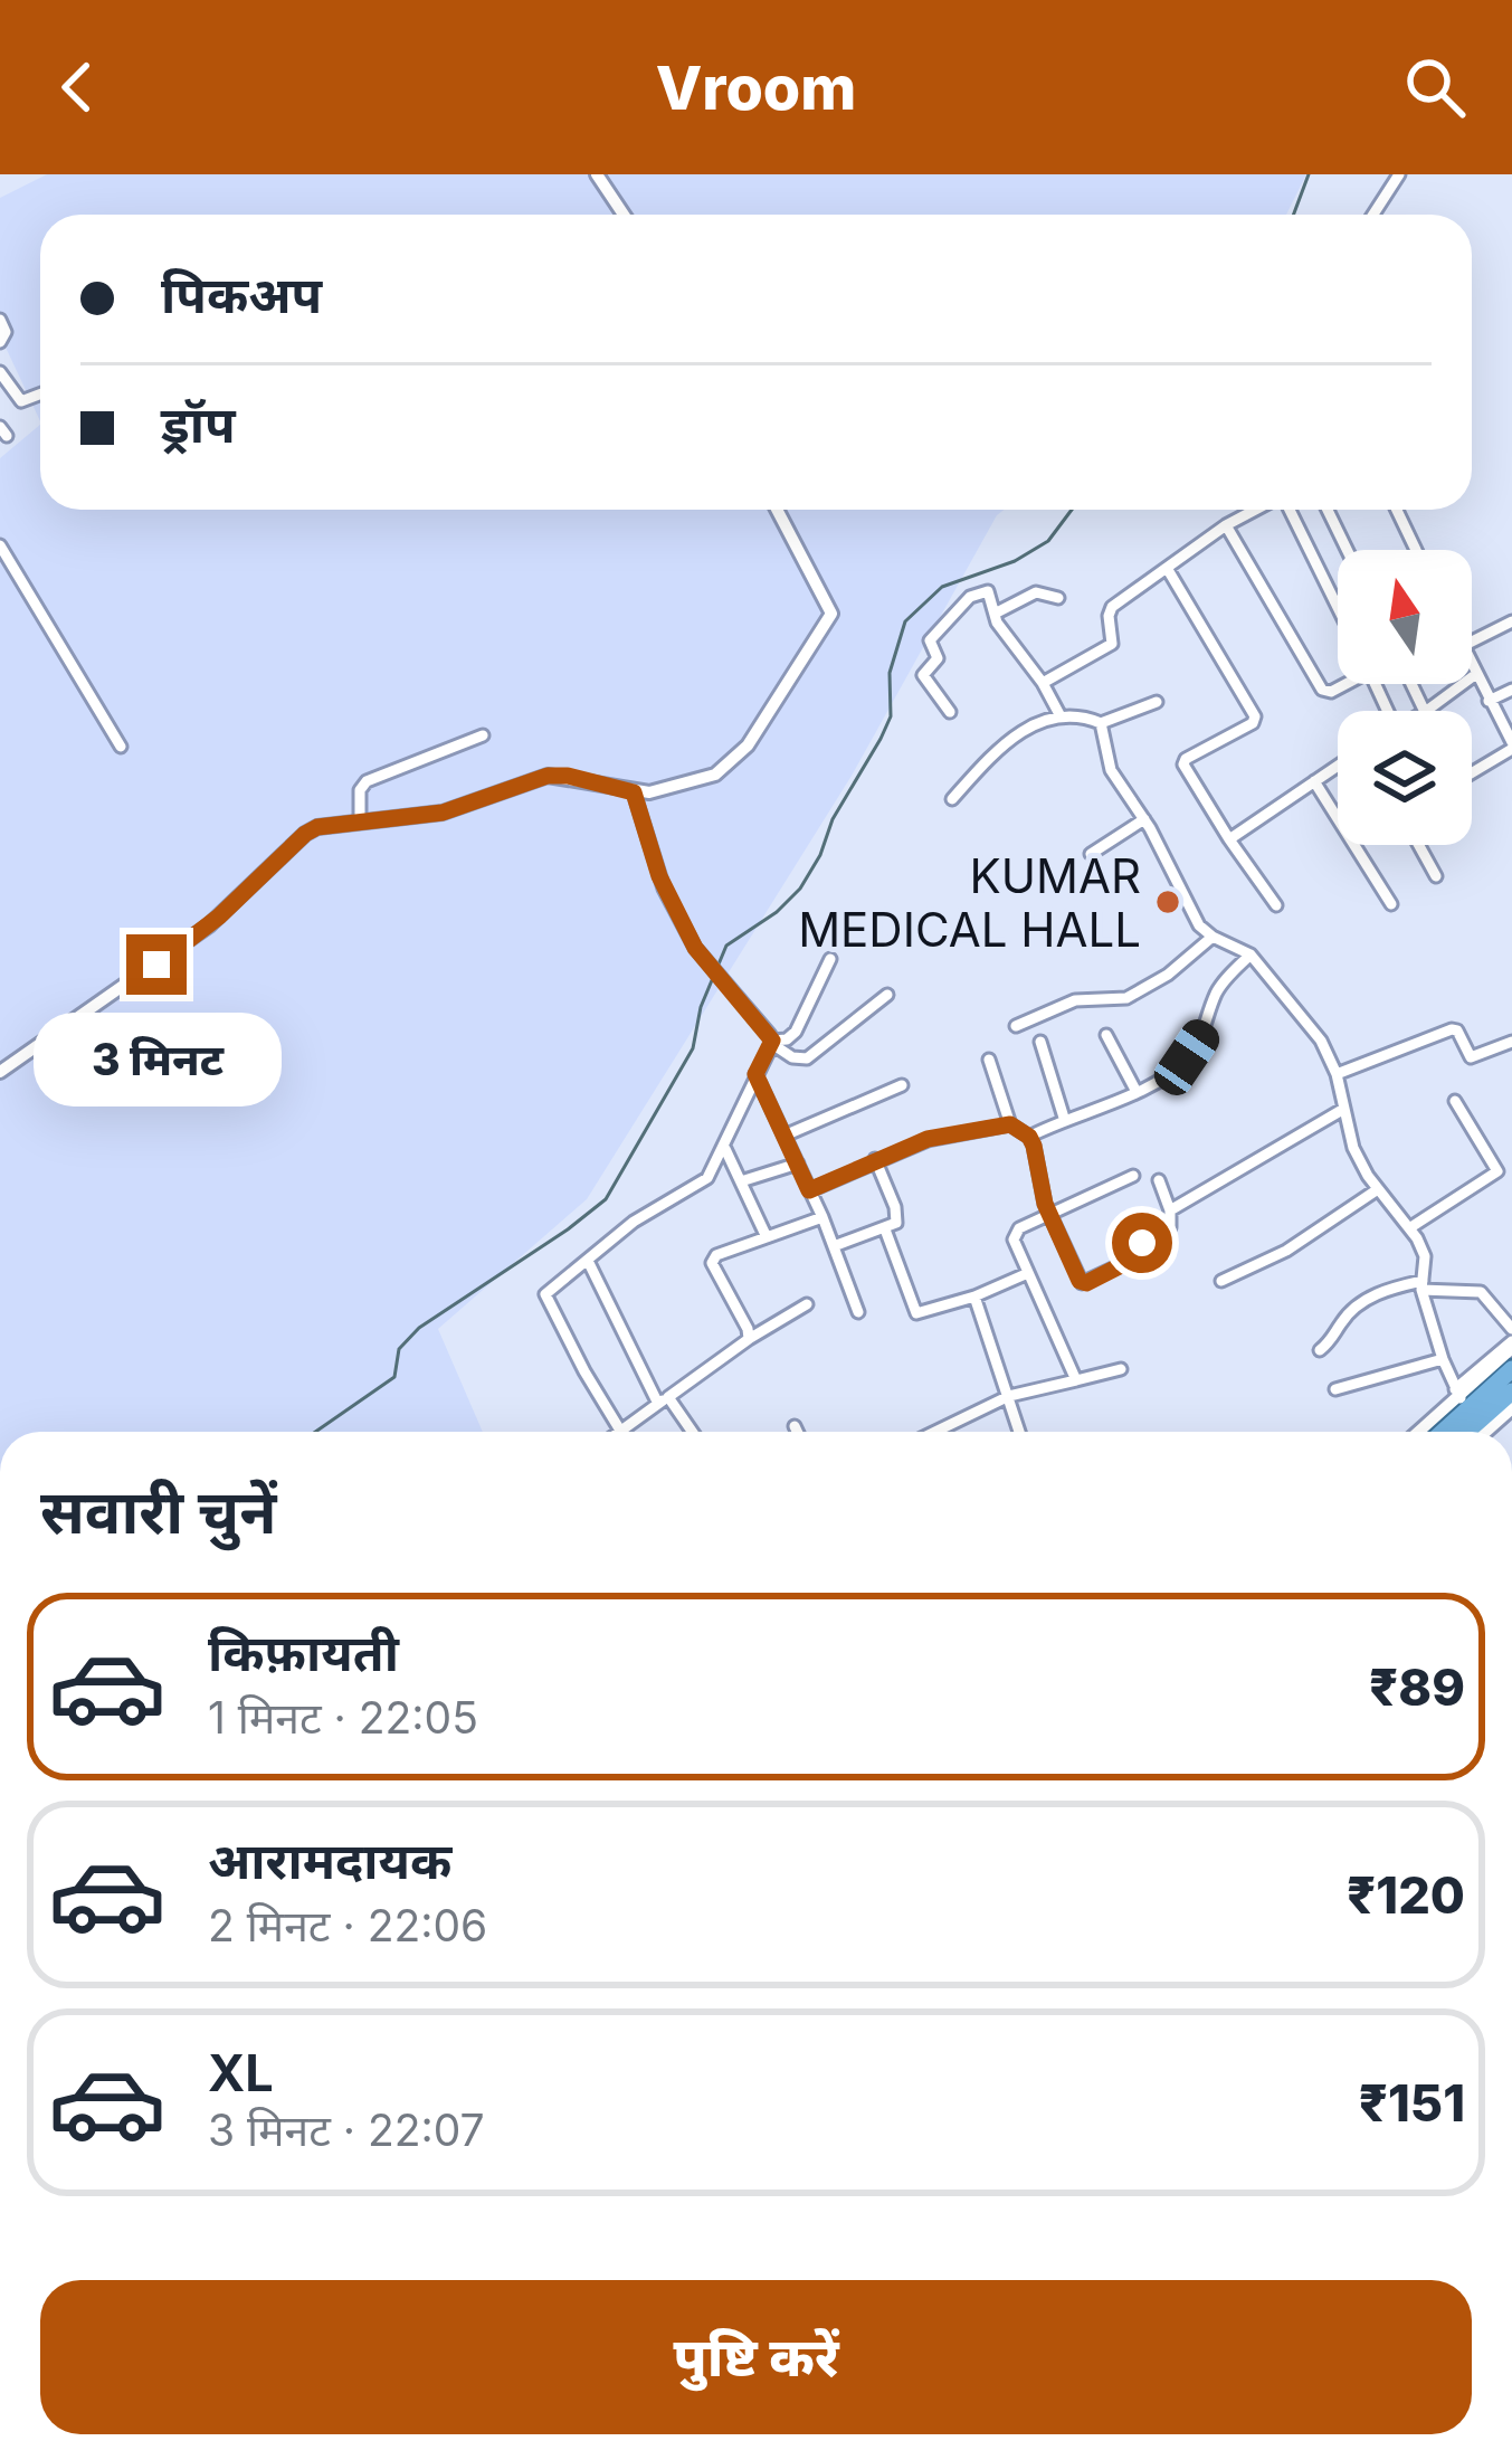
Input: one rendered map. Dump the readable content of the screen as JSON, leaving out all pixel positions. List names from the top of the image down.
{
  "places": ["KUMAR MEDICAL HALL"],
  "north": "top",
  "page": {
    "header": "Vroom",
    "banner": ["पिकअप", "ड्रॉप"],
    "bubble": "3 मिनट",
    "heading": "सवारी चुनें",
    "list": [
      {
        "name": "किफ़ायती",
        "note": "1 मिनट · 22:05",
        "value": "₹89"
      },
      {
        "name": "आरामदायक",
        "note": "2 मिनट · 22:06",
        "value": "₹120"
      },
      {
        "name": "XL",
        "note": "3 मिनट · 22:07",
        "value": "₹151"
      }
    ],
    "buttons": "पुष्टि करें"
  }
}
